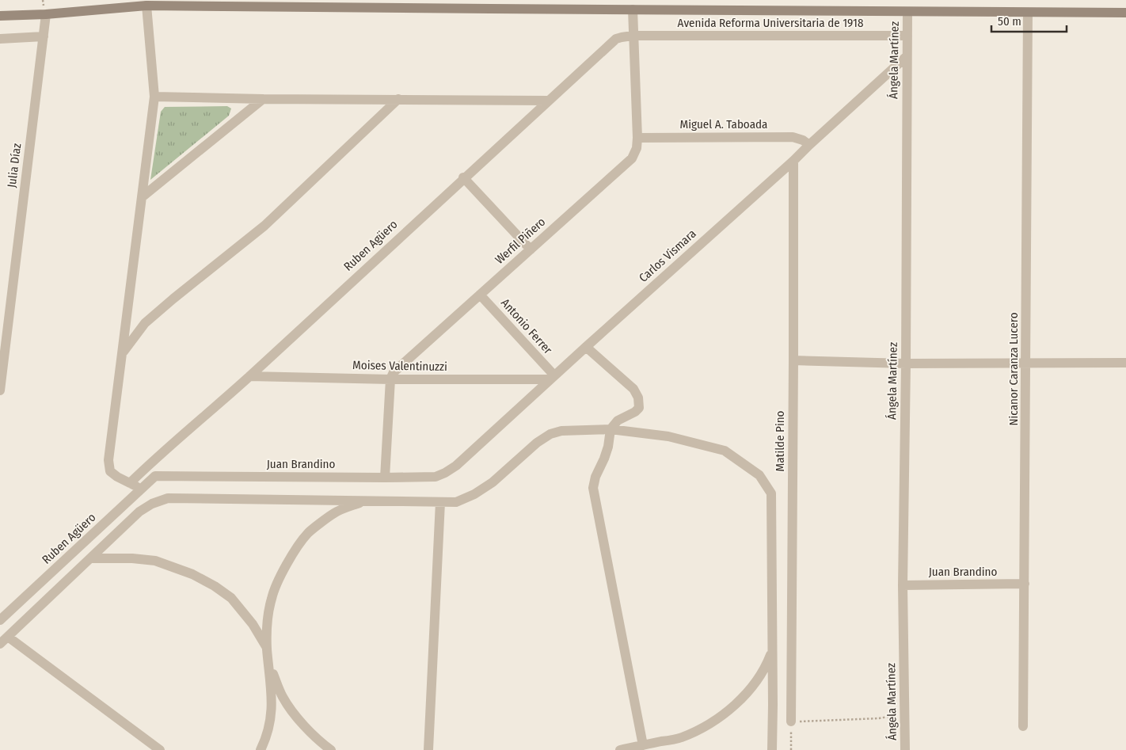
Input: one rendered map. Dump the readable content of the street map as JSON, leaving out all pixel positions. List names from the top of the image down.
{
  "streets": {
    "main road": ["Avenida Reforma Universitaria de 1918"],
    "street": [
      "Ángela Martínez",
      "Miguel A. Taboada",
      "Julia Díaz",
      "Werfil Piñero",
      "Ruben Agüero",
      "Carlos Vismara",
      "Antonio Ferrer",
      "Moises Valentinuzzi",
      "Nicanor Caranza Lucero",
      "Matilde Pino",
      "Juan Brandino"
    ]
  },
  "crossings": [
    ["Avenida Reforma Universitaria de 1918", "Ángela Martínez"],
    ["Avenida Reforma Universitaria de 1918", "Julia Díaz"],
    ["Avenida Reforma Universitaria de 1918", "Werfil Piñero"],
    ["Avenida Reforma Universitaria de 1918", "Ruben Agüero"],
    ["Avenida Reforma Universitaria de 1918", "Nicanor Caranza Lucero"],
    ["Ángela Martínez", "Carlos Vismara"],
    ["Ángela Martínez", "Juan Brandino"],
    ["Miguel A. Taboada", "Werfil Piñero"],
    ["Miguel A. Taboada", "Carlos Vismara"],
    ["Werfil Piñero", "Ruben Agüero"],
    ["Werfil Piñero", "Antonio Ferrer"],
    ["Werfil Piñero", "Moises Valentinuzzi"],
    ["Ruben Agüero", "Moises Valentinuzzi"],
    ["Ruben Agüero", "Juan Brandino"],
    ["Carlos Vismara", "Antonio Ferrer"],
    ["Carlos Vismara", "Moises Valentinuzzi"],
    ["Carlos Vismara", "Matilde Pino"],
    ["Carlos Vismara", "Juan Brandino"],
    ["Antonio Ferrer", "Moises Valentinuzzi"],
    ["Nicanor Caranza Lucero", "Juan Brandino"]
  ],
  "scale_bar": "50 m"
}
